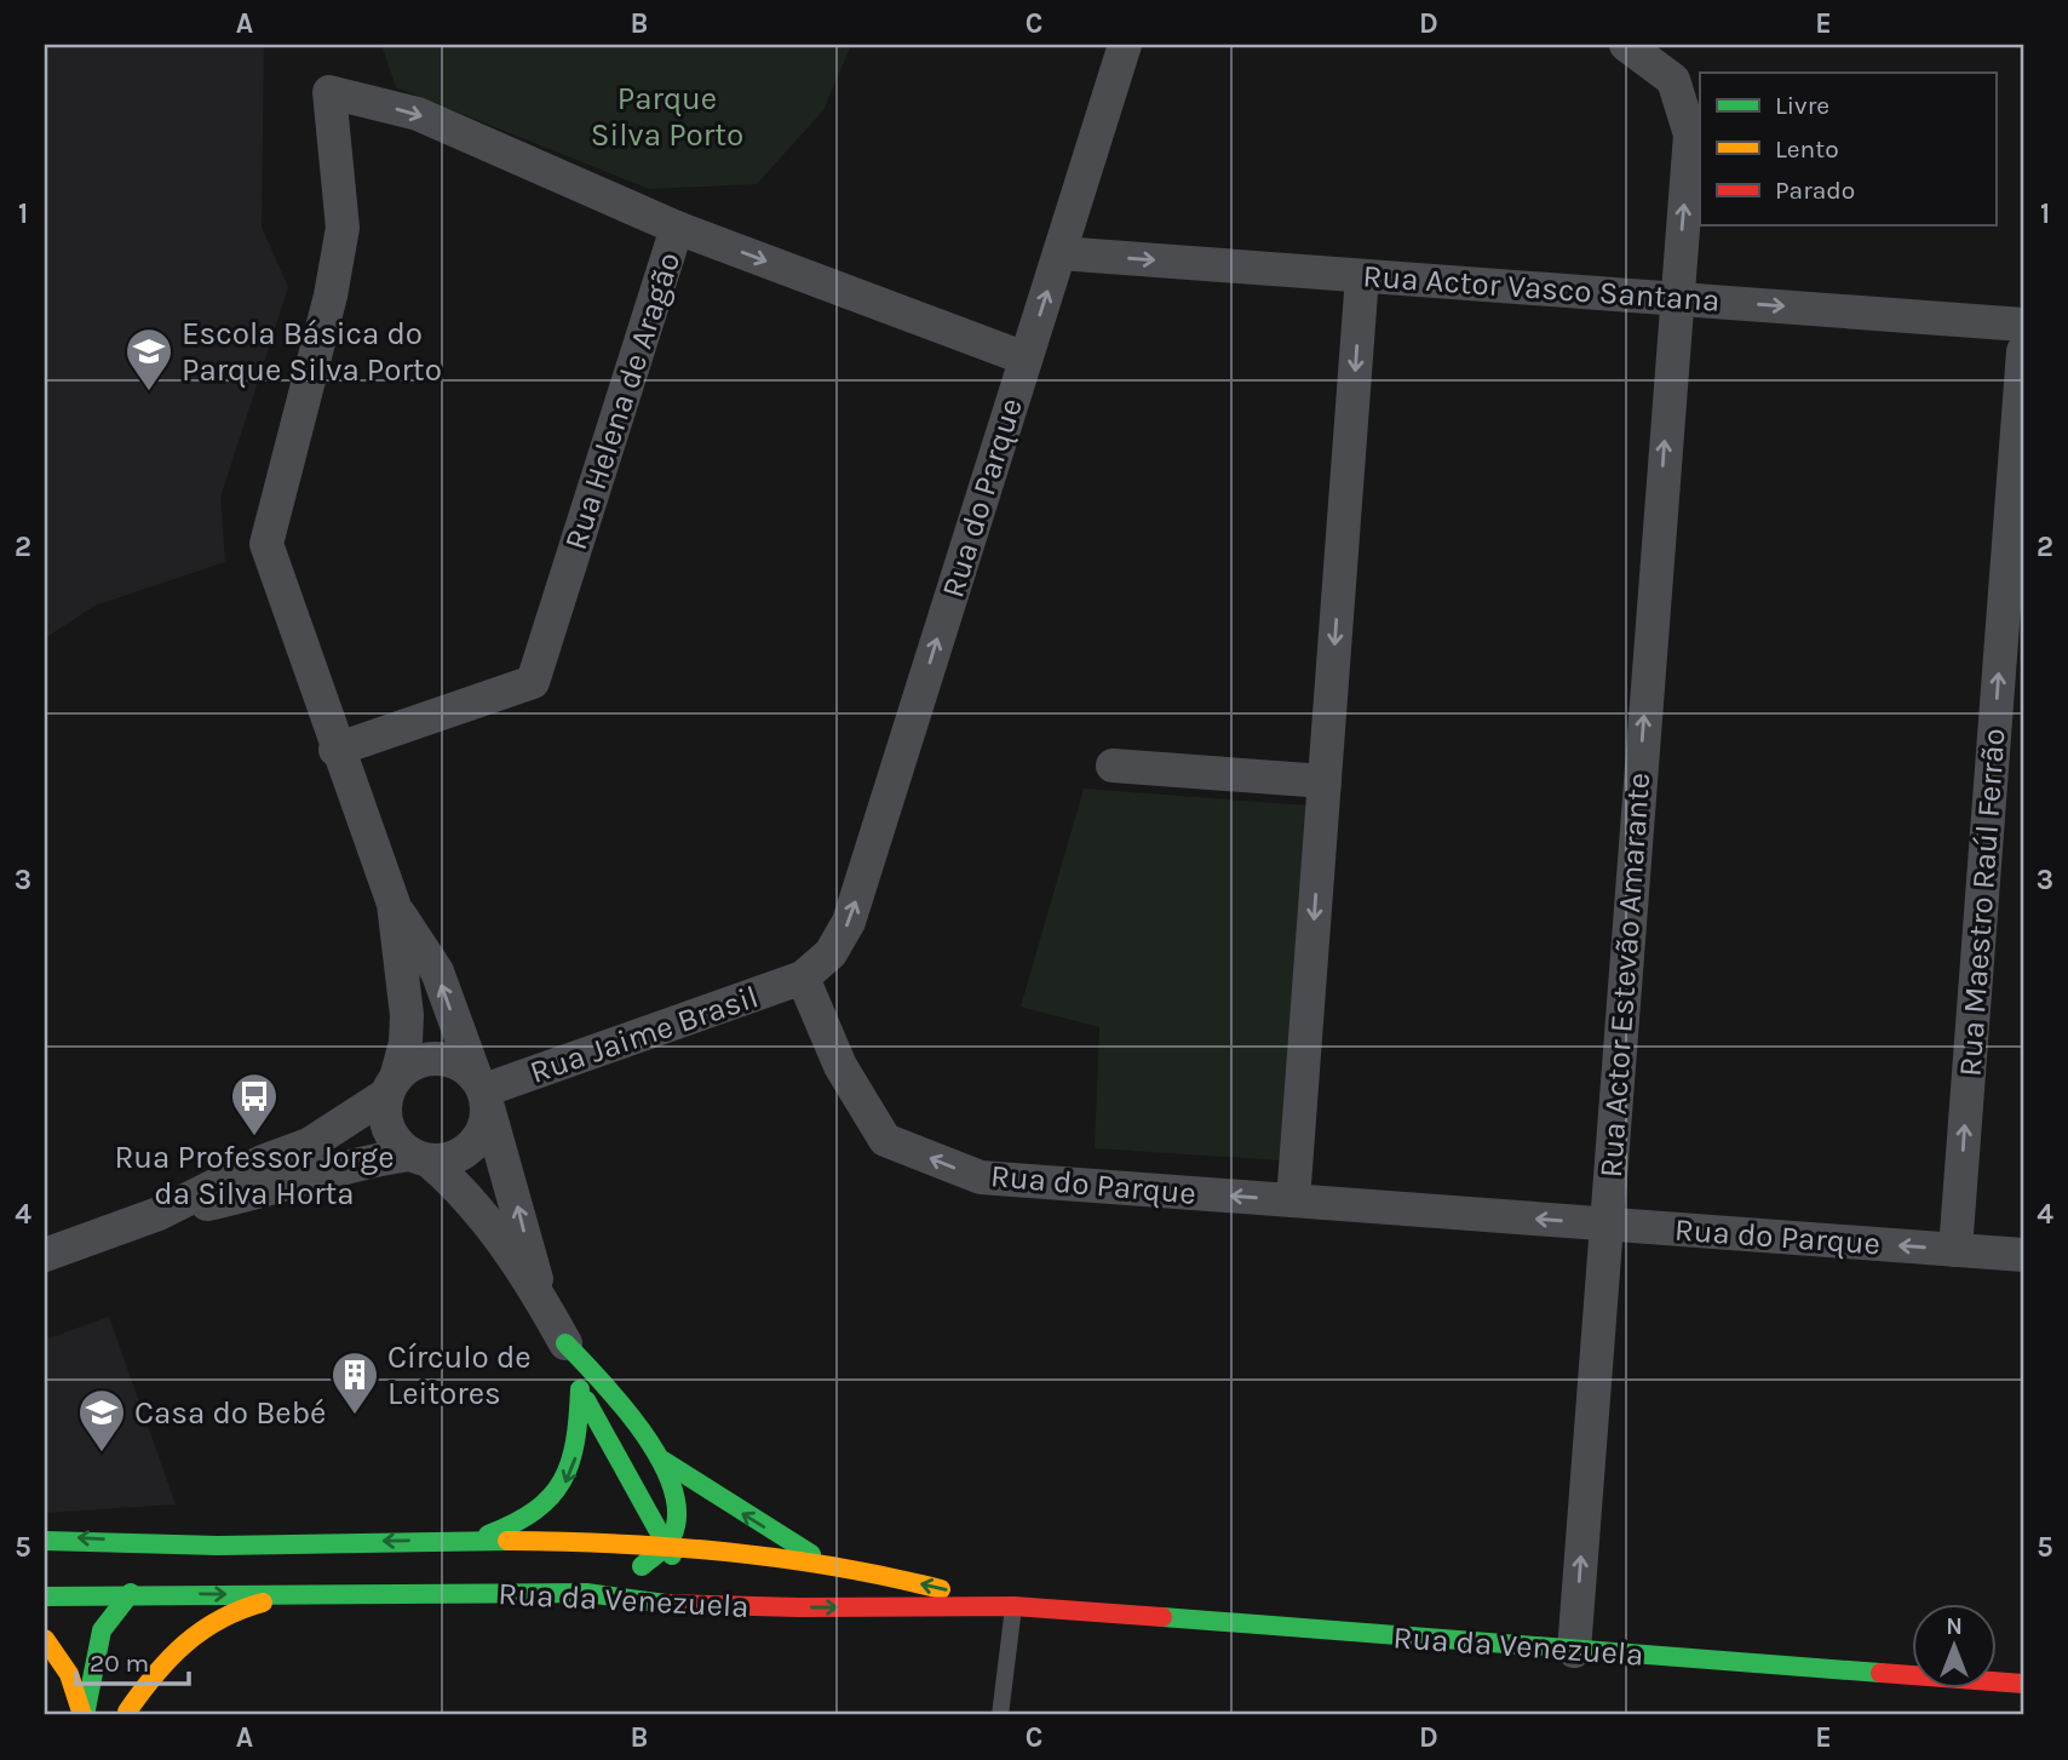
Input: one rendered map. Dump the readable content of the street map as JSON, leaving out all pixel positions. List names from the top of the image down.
{
  "streets": {
    "street": [
      "Rua Actor Vasco Santana",
      "Rua Helena de Aragão",
      "Rua do Parque",
      "Rua Maestro Raúl Ferrão",
      "Rua Actor Estevão Amarante",
      "Rua Jaime Brasil",
      "Rua da Venezuela"
    ]
  },
  "crossings": [
    ["Rua Actor Vasco Santana", "Rua do Parque"],
    ["Rua Actor Vasco Santana", "Rua Actor Estevão Amarante"],
    ["Rua Helena de Aragão", "Rua do Parque"],
    ["Rua do Parque", "Rua Maestro Raúl Ferrão"],
    ["Rua do Parque", "Rua Actor Estevão Amarante"],
    ["Rua do Parque", "Rua Jaime Brasil"],
    ["Rua Actor Estevão Amarante", "Rua da Venezuela"]
  ],
  "one_way": [
    "Rua Actor Vasco Santana",
    "Rua Helena de Aragão",
    "Rua Maestro Raúl Ferrão",
    "Rua Actor Estevão Amarante"
  ],
  "parks": ["Parque Silva Porto"],
  "places": {
    "school or university": ["Escola Básica do Parque Silva Porto", "Casa do Bebé"],
    "bus stop": ["Rua Professor Jorge da Silva Horta"],
    "building": ["Círculo de Leitores"]
  },
  "legend": ["Livre", "Lento", "Parado"],
  "scale_bar": "20 m",
  "north": "top",
  "grid": {
    "columns": [
      "A",
      "B",
      "C",
      "D",
      "E"
    ],
    "rows": [
      "1",
      "2",
      "3",
      "4",
      "5"
    ]
  }
}
